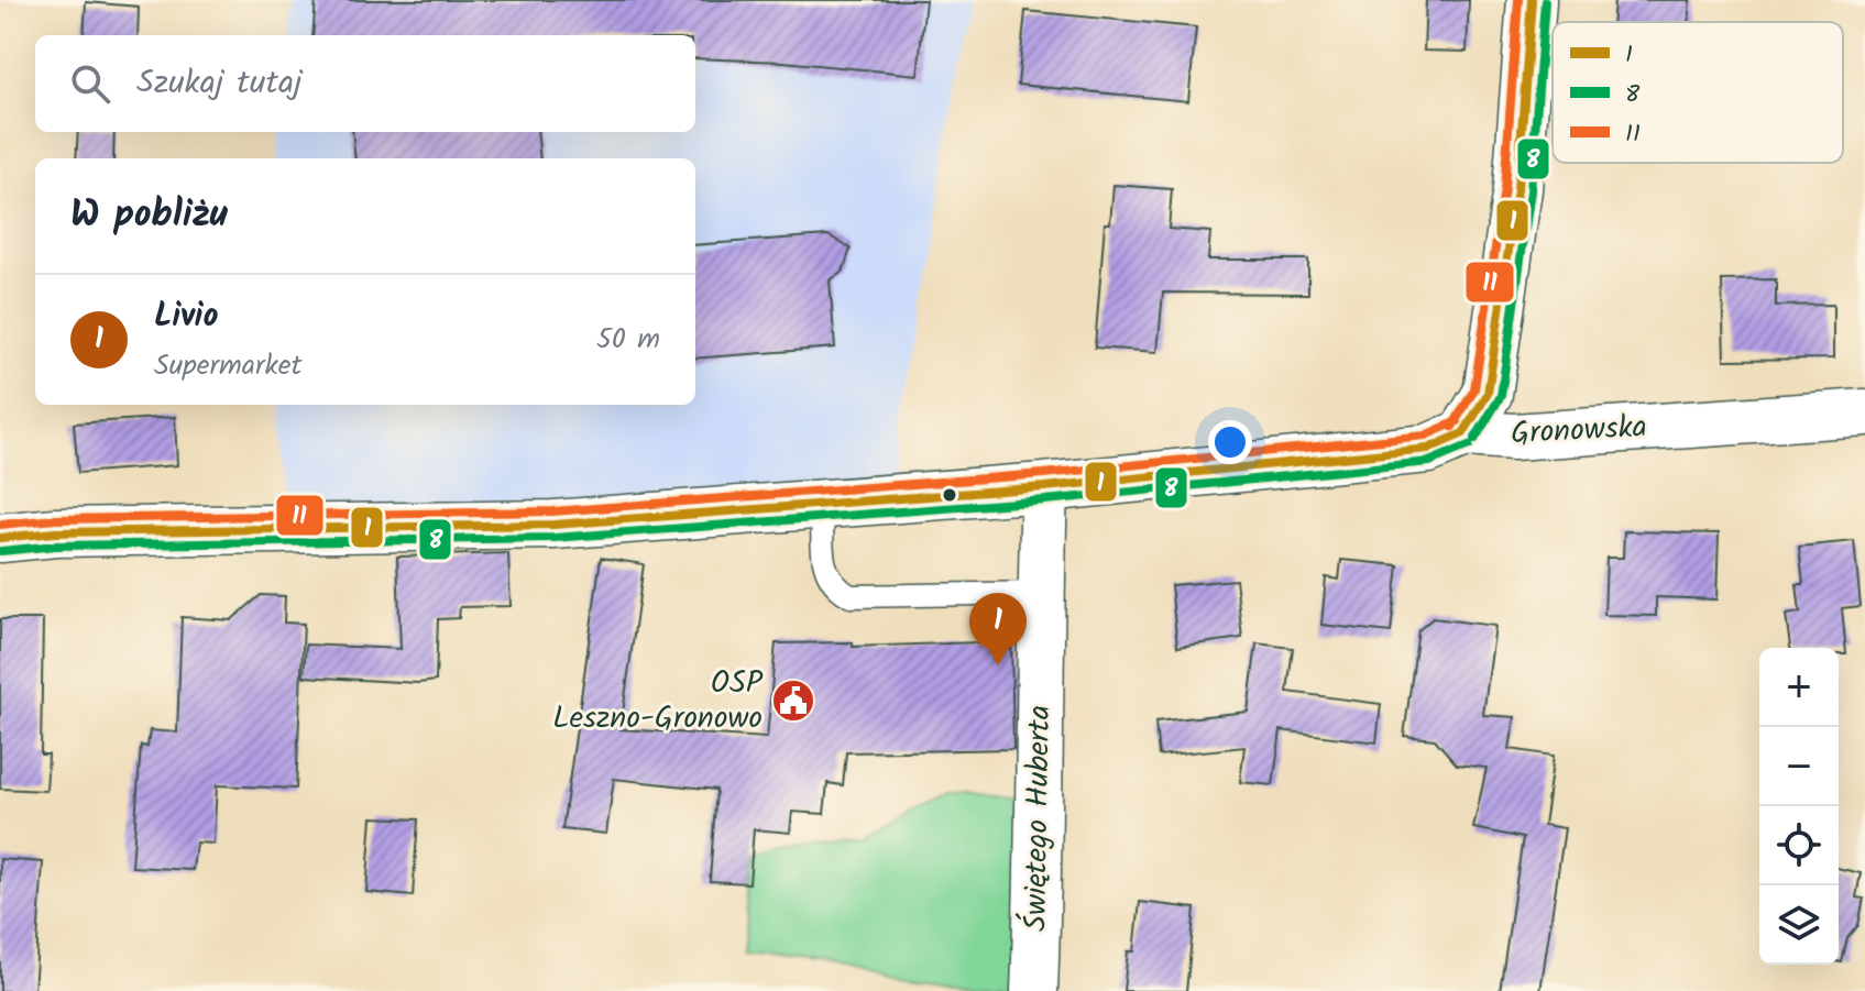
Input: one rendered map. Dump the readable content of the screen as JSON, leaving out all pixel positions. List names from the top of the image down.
{
  "streets": {
    "street": ["Gronowska", "Świętego Huberta"]
  },
  "crossings": [
    ["Gronowska", "Świętego Huberta"]
  ],
  "places": {
    "public building": ["OSP Leszno-Gronowo"]
  },
  "lines": ["transit line 1", "transit line 11", "transit line 8"],
  "legend": ["1", "8", "11"],
  "page": {
    "search": "Szukaj tutaj",
    "heading": "W pobliżu",
    "list": [
      {
        "mark": "1",
        "name": "Livio",
        "note": "Supermarket",
        "value": "50 m"
      }
    ],
    "pins": "1",
    "map_buttons": ["+", "−"]
  }
}
